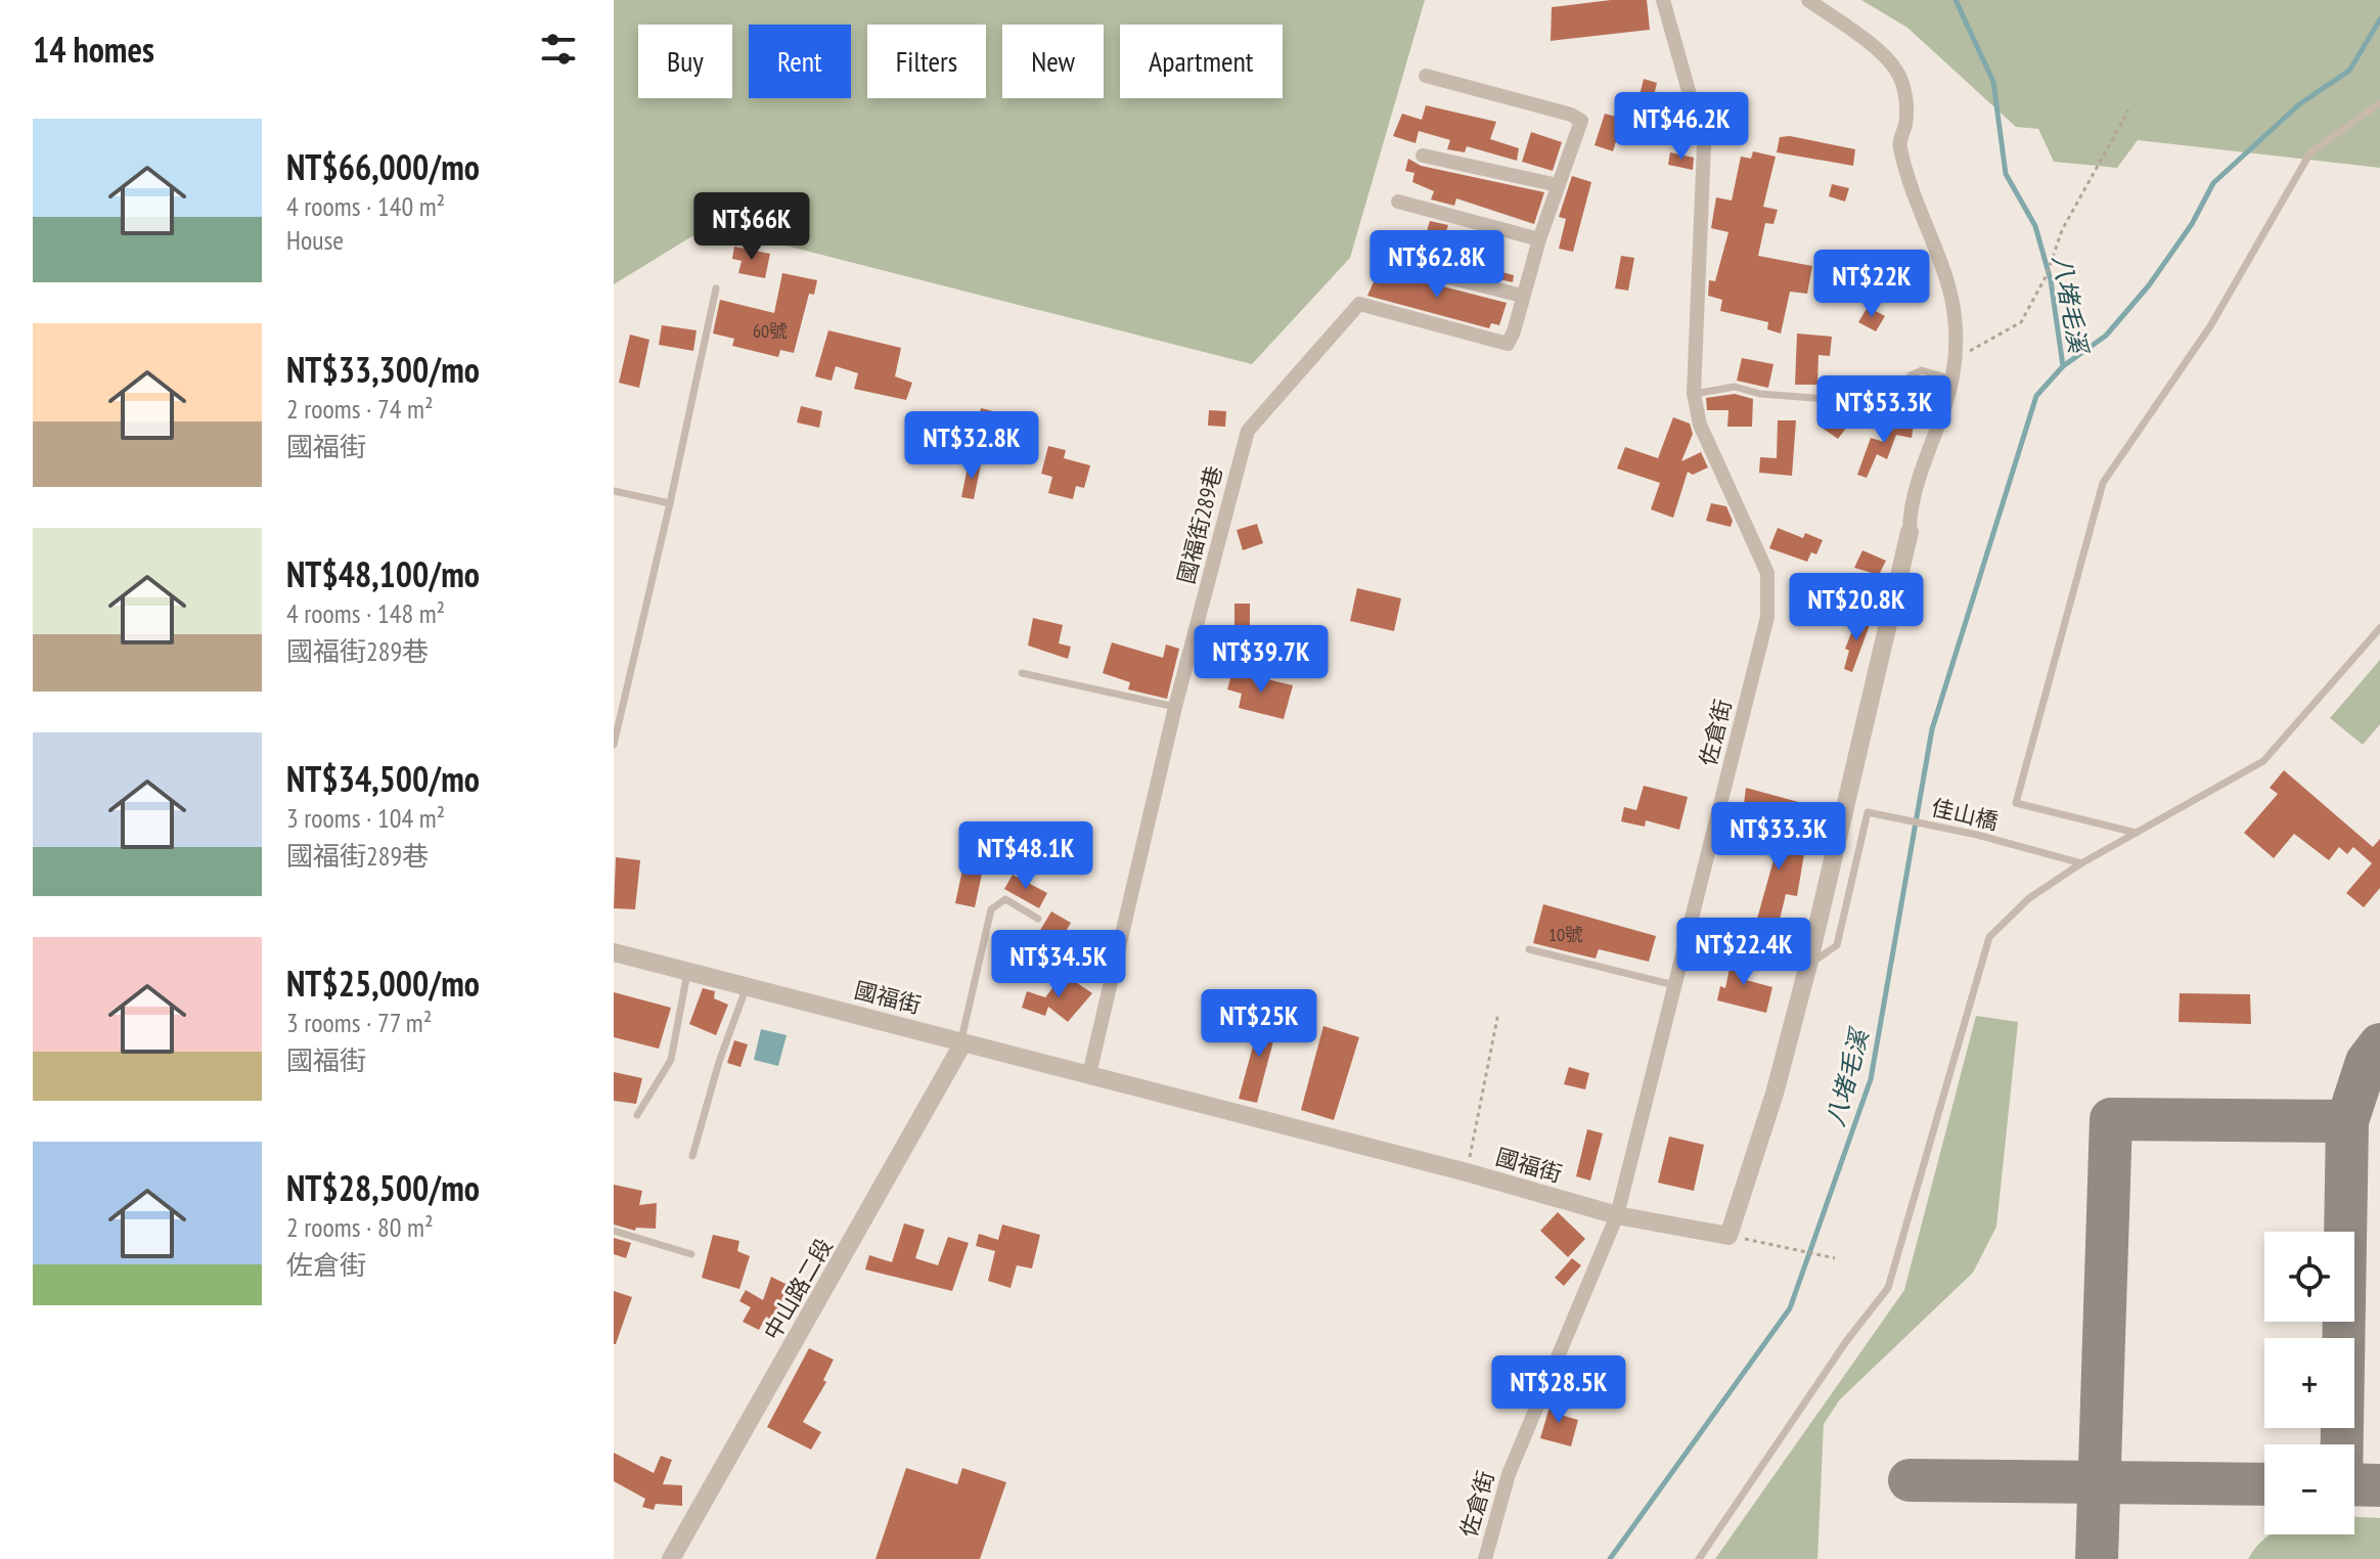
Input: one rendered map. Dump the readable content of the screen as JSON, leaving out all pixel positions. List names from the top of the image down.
{
  "streets": {
    "street": [
      "國福街289巷",
      "佐倉街",
      "國福街",
      "中山路二段"
    ],
    "lane": ["佳山橋"]
  },
  "crossings": [
    ["國福街289巷", "國福街"],
    ["佐倉街", "國福街"],
    ["國福街", "中山路二段"]
  ],
  "water": ["八堵毛溪"],
  "house_numbers": ["60號", "10號"],
  "page": {
    "heading": "14 homes",
    "chip": [
      "Buy",
      "Rent",
      "Filters",
      "New",
      "Apartment"
    ],
    "price": [
      "NT$46.2K",
      "NT$66K",
      "NT$62.8K",
      "NT$22K",
      "NT$53.3K",
      "NT$32.8K",
      "NT$20.8K",
      "NT$39.7K",
      "NT$33.3K",
      "NT$48.1K",
      "NT$22.4K",
      "NT$34.5K",
      "NT$25K",
      "NT$28.5K"
    ],
    "list": [
      {
        "name": "NT$66,000/mo",
        "note": "4 rooms · 140 m² · House"
      },
      {
        "name": "NT$33,300/mo",
        "note": "2 rooms · 74 m² · 國福街"
      },
      {
        "name": "NT$48,100/mo",
        "note": "4 rooms · 148 m² · 國福街289巷"
      },
      {
        "name": "NT$34,500/mo",
        "note": "3 rooms · 104 m² · 國福街289巷"
      },
      {
        "name": "NT$25,000/mo",
        "note": "3 rooms · 77 m² · 國福街"
      },
      {
        "name": "NT$28,500/mo",
        "note": "2 rooms · 80 m² · 佐倉街"
      }
    ],
    "map_buttons": ["+", "−"]
  }
}
